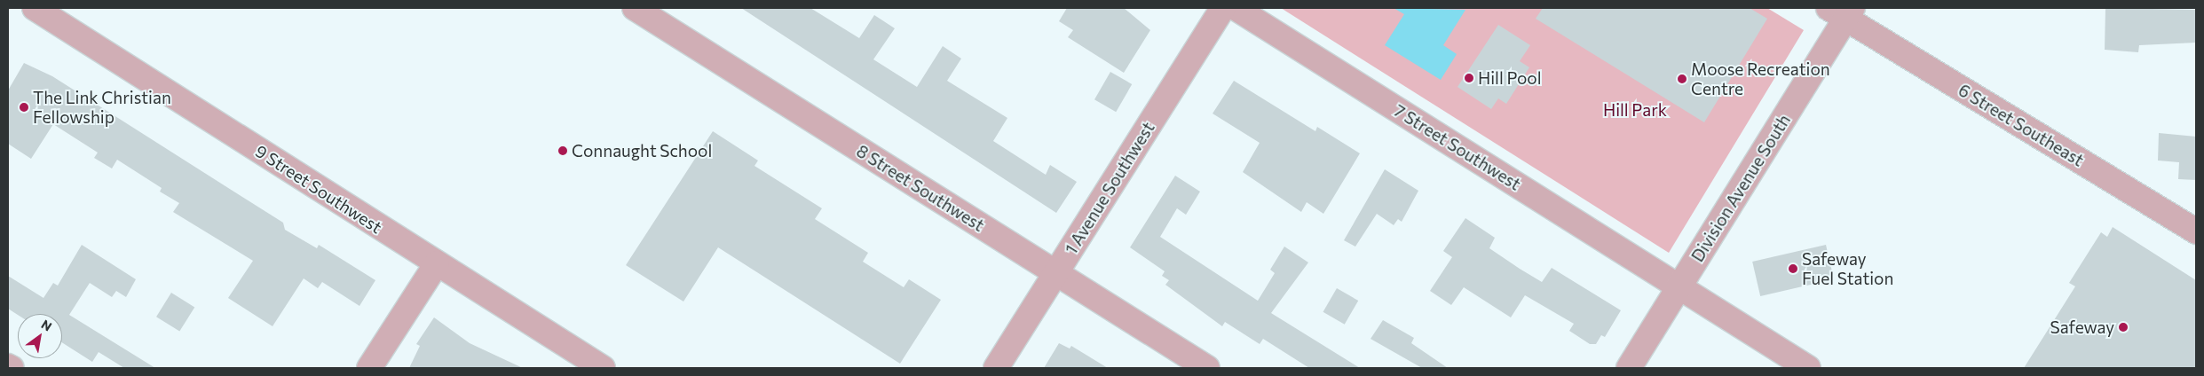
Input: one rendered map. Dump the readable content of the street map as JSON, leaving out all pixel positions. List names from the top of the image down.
{
  "streets": {
    "street": [
      "6 Street Southeast",
      "7 Street Southwest",
      "8 Street Southwest",
      "1 Avenue Southwest",
      "Division Avenue South",
      "9 Street Southwest"
    ]
  },
  "crossings": [
    ["6 Street Southeast", "Division Avenue South"],
    ["7 Street Southwest", "Division Avenue South"],
    ["8 Street Southwest", "1 Avenue Southwest"]
  ],
  "parks": ["Hill Park"],
  "places": [
    "Hill Pool",
    "Moose Recreation Centre",
    "The Link Christian Fellowship",
    "Connaught School",
    "Safeway Fuel Station",
    "Safeway"
  ],
  "north": "top right"
}
